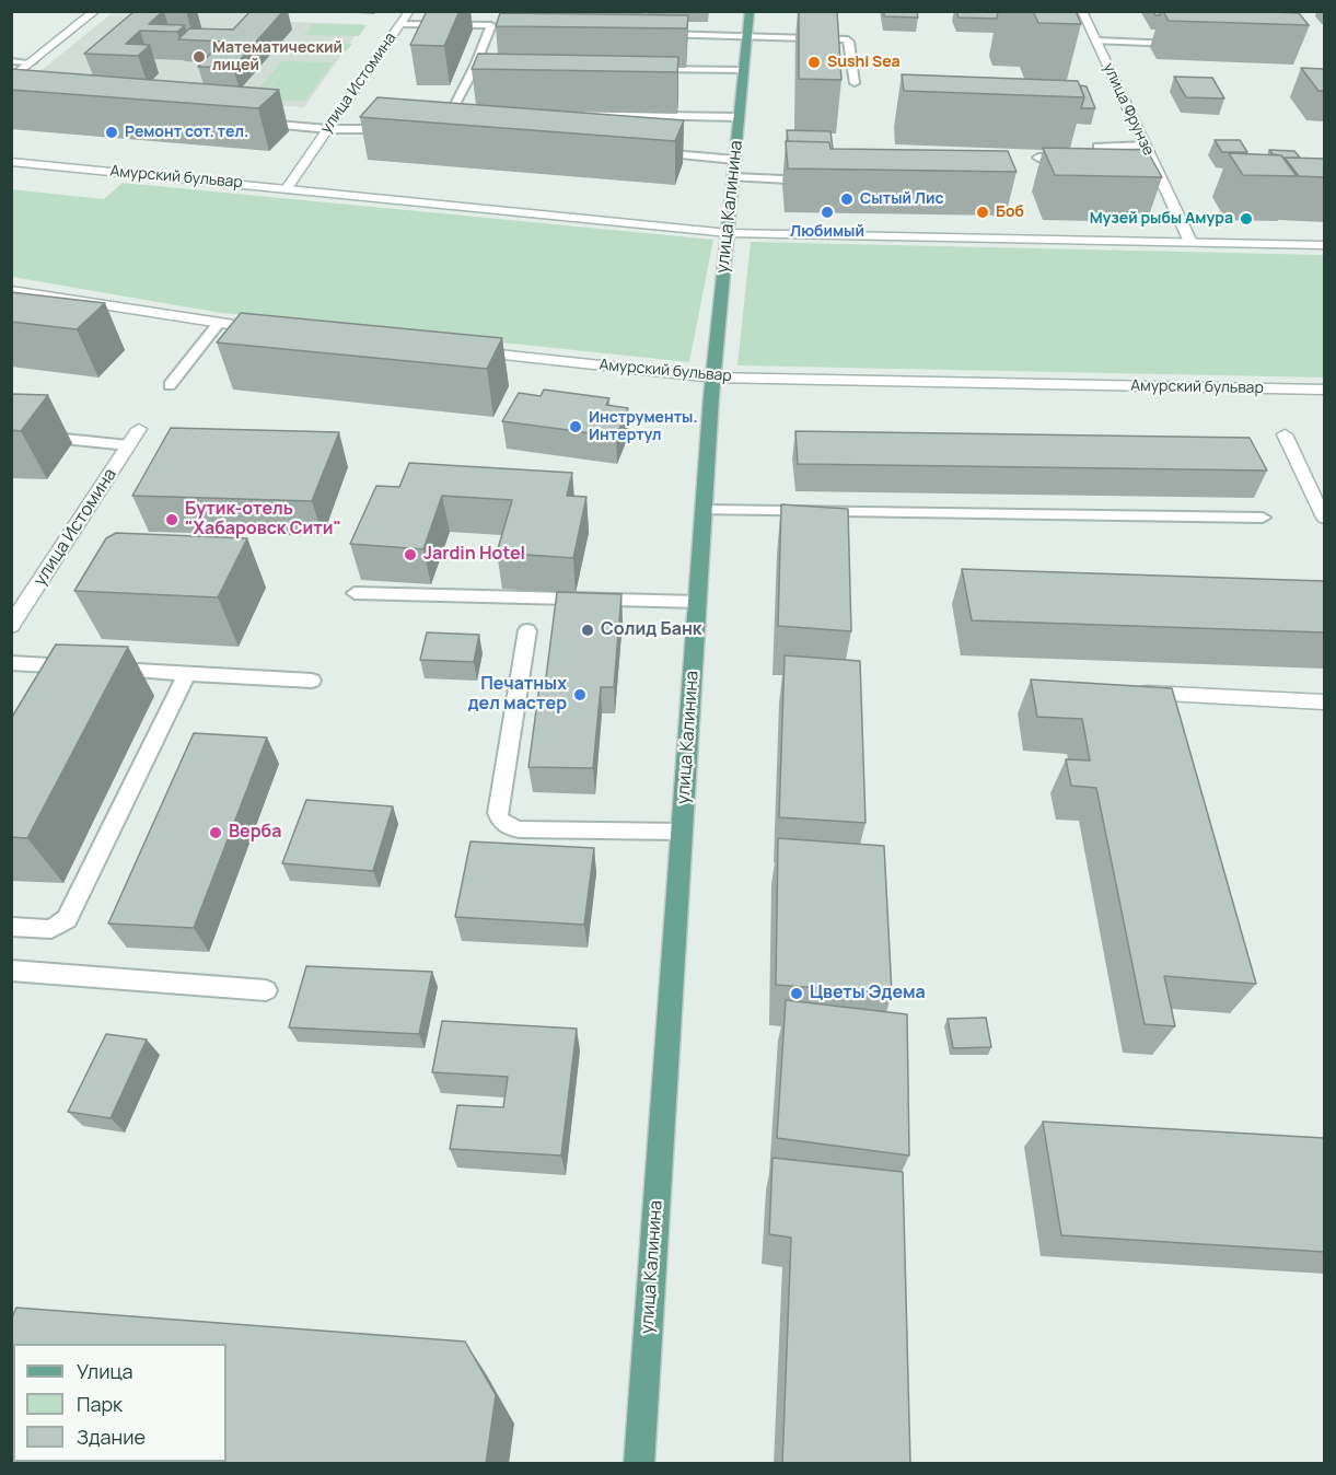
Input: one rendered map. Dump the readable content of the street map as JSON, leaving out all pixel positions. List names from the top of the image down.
{
  "streets": {
    "main road": ["улица Калинина"],
    "street": ["улица Истомина", "улица Фрунзе", "Амурский бульвар"]
  },
  "crossings": [
    ["улица Истомина", "Амурский бульвар"],
    ["улица Фрунзе", "Амурский бульвар"],
    ["Амурский бульвар", "улица Калинина"]
  ],
  "places": [
    "Математический лицей",
    "Sushi Sea",
    "Ремонт сот. тел.",
    "Сытый Лис",
    "Любимый",
    "Боб",
    "Музей рыбы Амура",
    "Инструменты. Интертул",
    "Бутик-отель \"Хабаровск Сити\"",
    "Jardin Hotel",
    "Солид Банк",
    "Печатных дел мастер",
    "Верба",
    "Цветы Эдема"
  ],
  "legend": ["Улица", "Парк", "Здание"]
}
